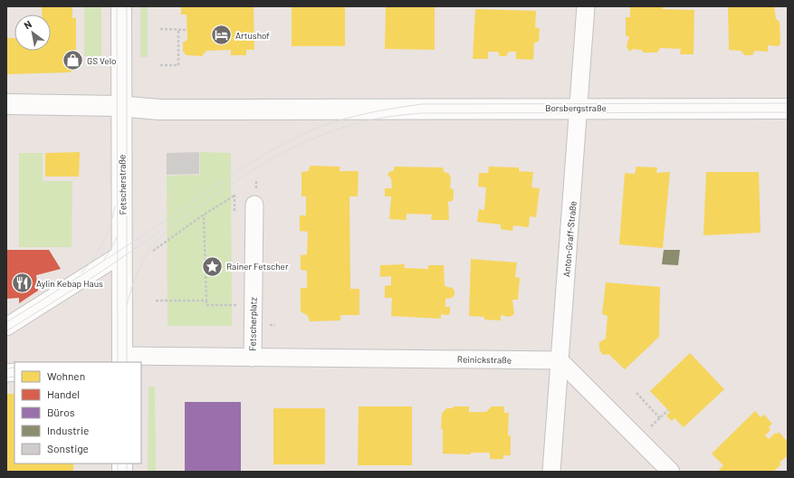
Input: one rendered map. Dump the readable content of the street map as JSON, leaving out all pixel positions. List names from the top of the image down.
{
  "streets": {
    "main road": ["Borsbergstraße", "Fetscherstraße"],
    "street": ["Anton-Graff-Straße", "Fetscherplatz", "Reinickstraße"]
  },
  "crossings": [
    ["Borsbergstraße", "Fetscherstraße"],
    ["Borsbergstraße", "Anton-Graff-Straße"],
    ["Fetscherstraße", "Fetscherplatz"],
    ["Anton-Graff-Straße", "Reinickstraße"],
    ["Fetscherplatz", "Reinickstraße"]
  ],
  "places": {
    "hotel": ["Artushof"],
    "shop": ["GS Velo"],
    "place": ["Rainer Fetscher"],
    "restaurant": ["Aylin Kebap Haus"]
  },
  "legend": [
    "Wohnen",
    "Handel",
    "Büros",
    "Industrie",
    "Sonstige"
  ],
  "north": "top left"
}
